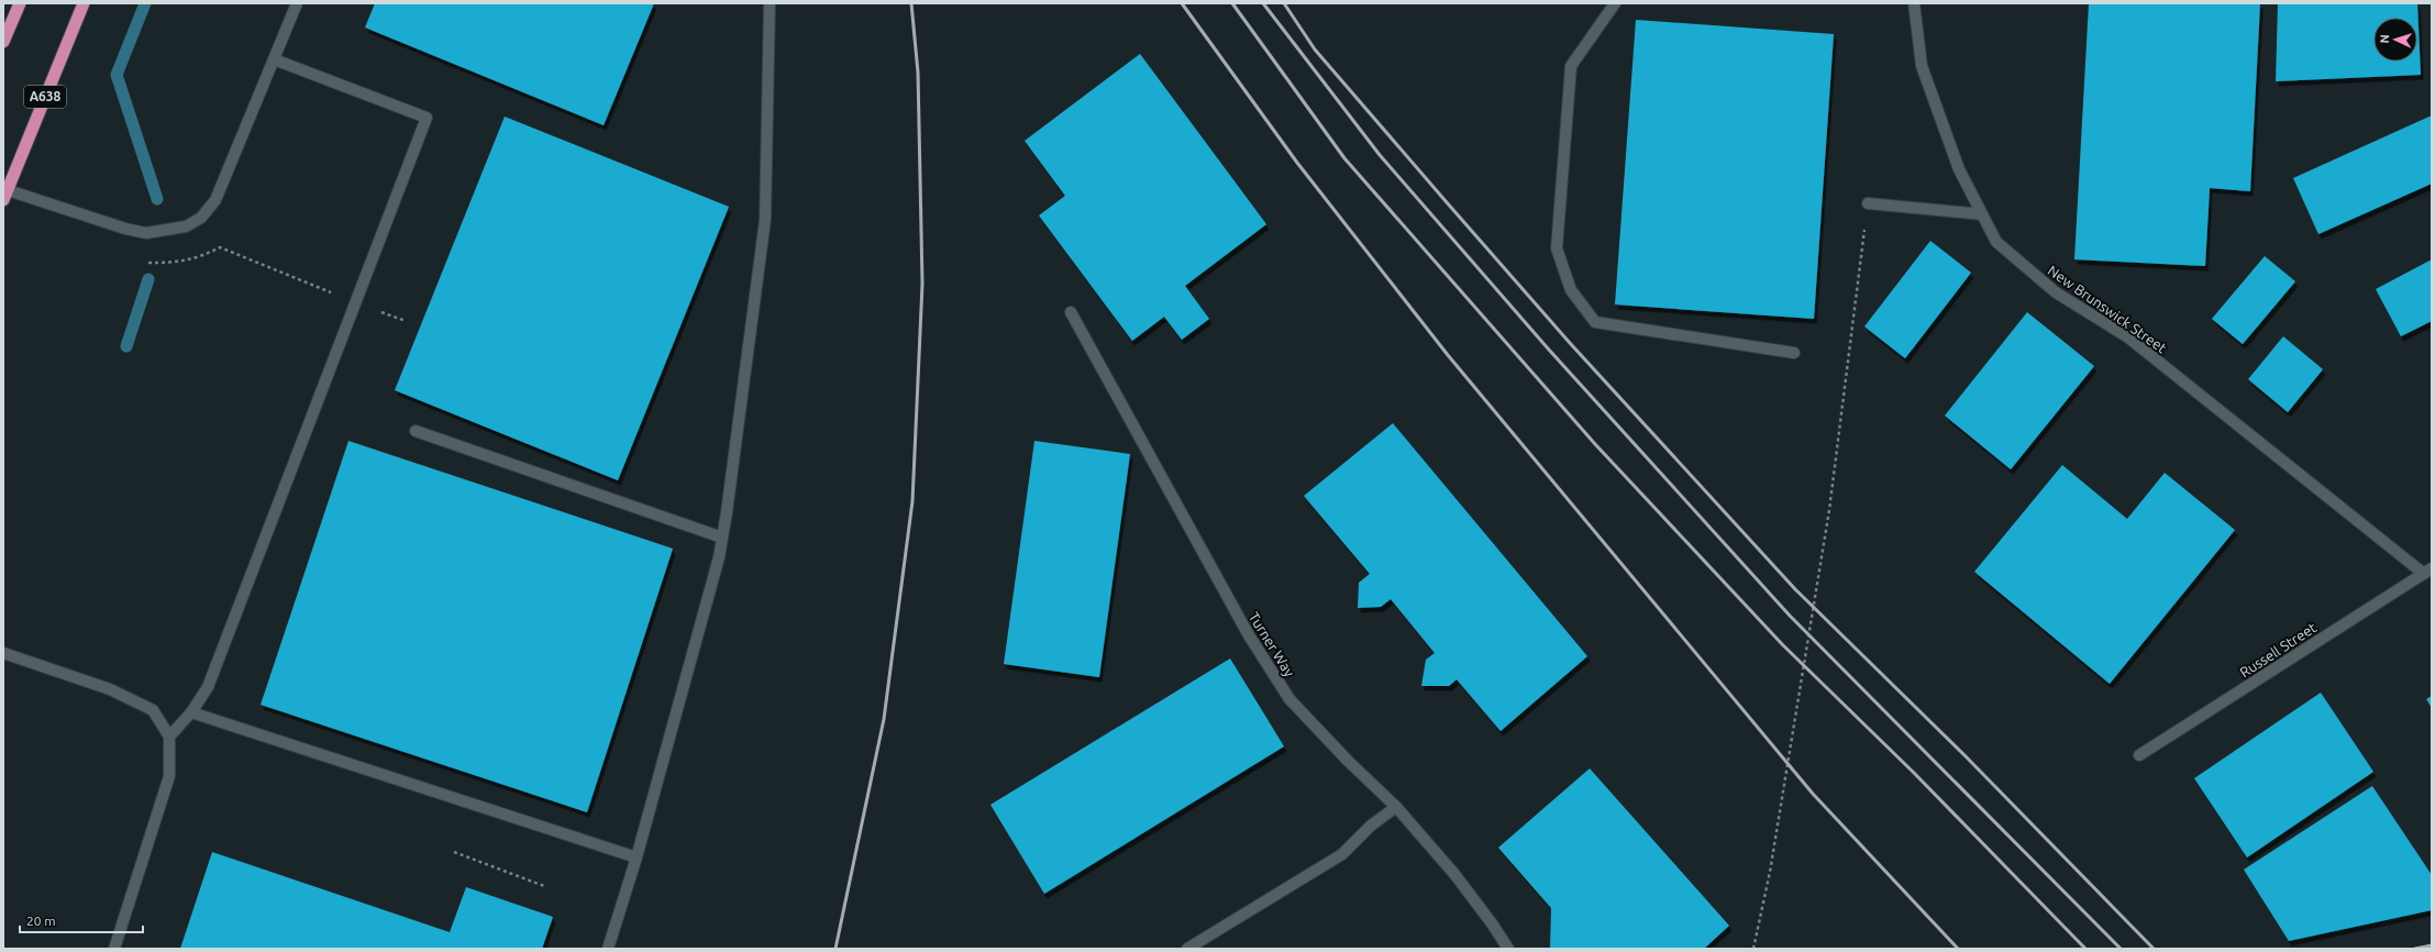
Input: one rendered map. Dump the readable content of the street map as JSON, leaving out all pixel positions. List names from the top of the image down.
{
  "streets": {
    "highway": ["A638"],
    "lane": ["New Brunswick Street", "Turner Way", "Russell Street"]
  },
  "crossings": [
    ["New Brunswick Street", "Russell Street"]
  ],
  "scale_bar": "20 m",
  "north": "left"
}
